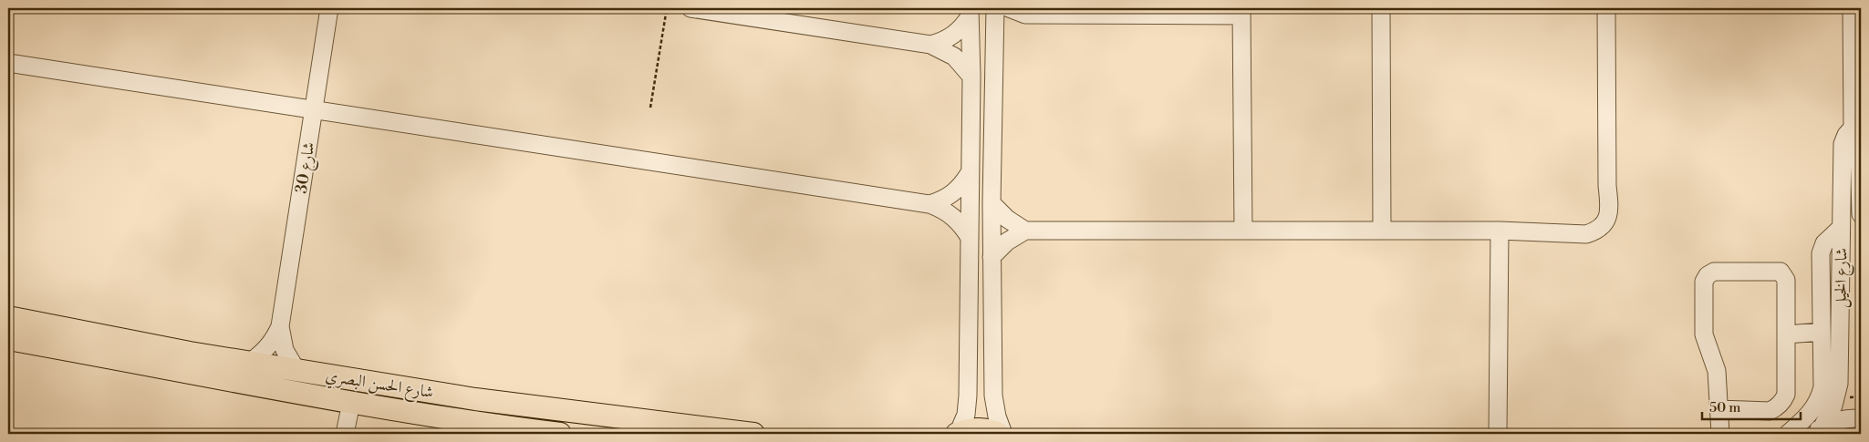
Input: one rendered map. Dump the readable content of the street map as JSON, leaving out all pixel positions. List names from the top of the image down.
{
  "streets": {
    "main road": ["شارع الحسن البصري"],
    "street": ["شارع 30", "شارع الخيل"]
  },
  "crossings": [
    ["شارع 30", "شارع الحسن البصري"]
  ],
  "scale_bar": "50 m"
}
